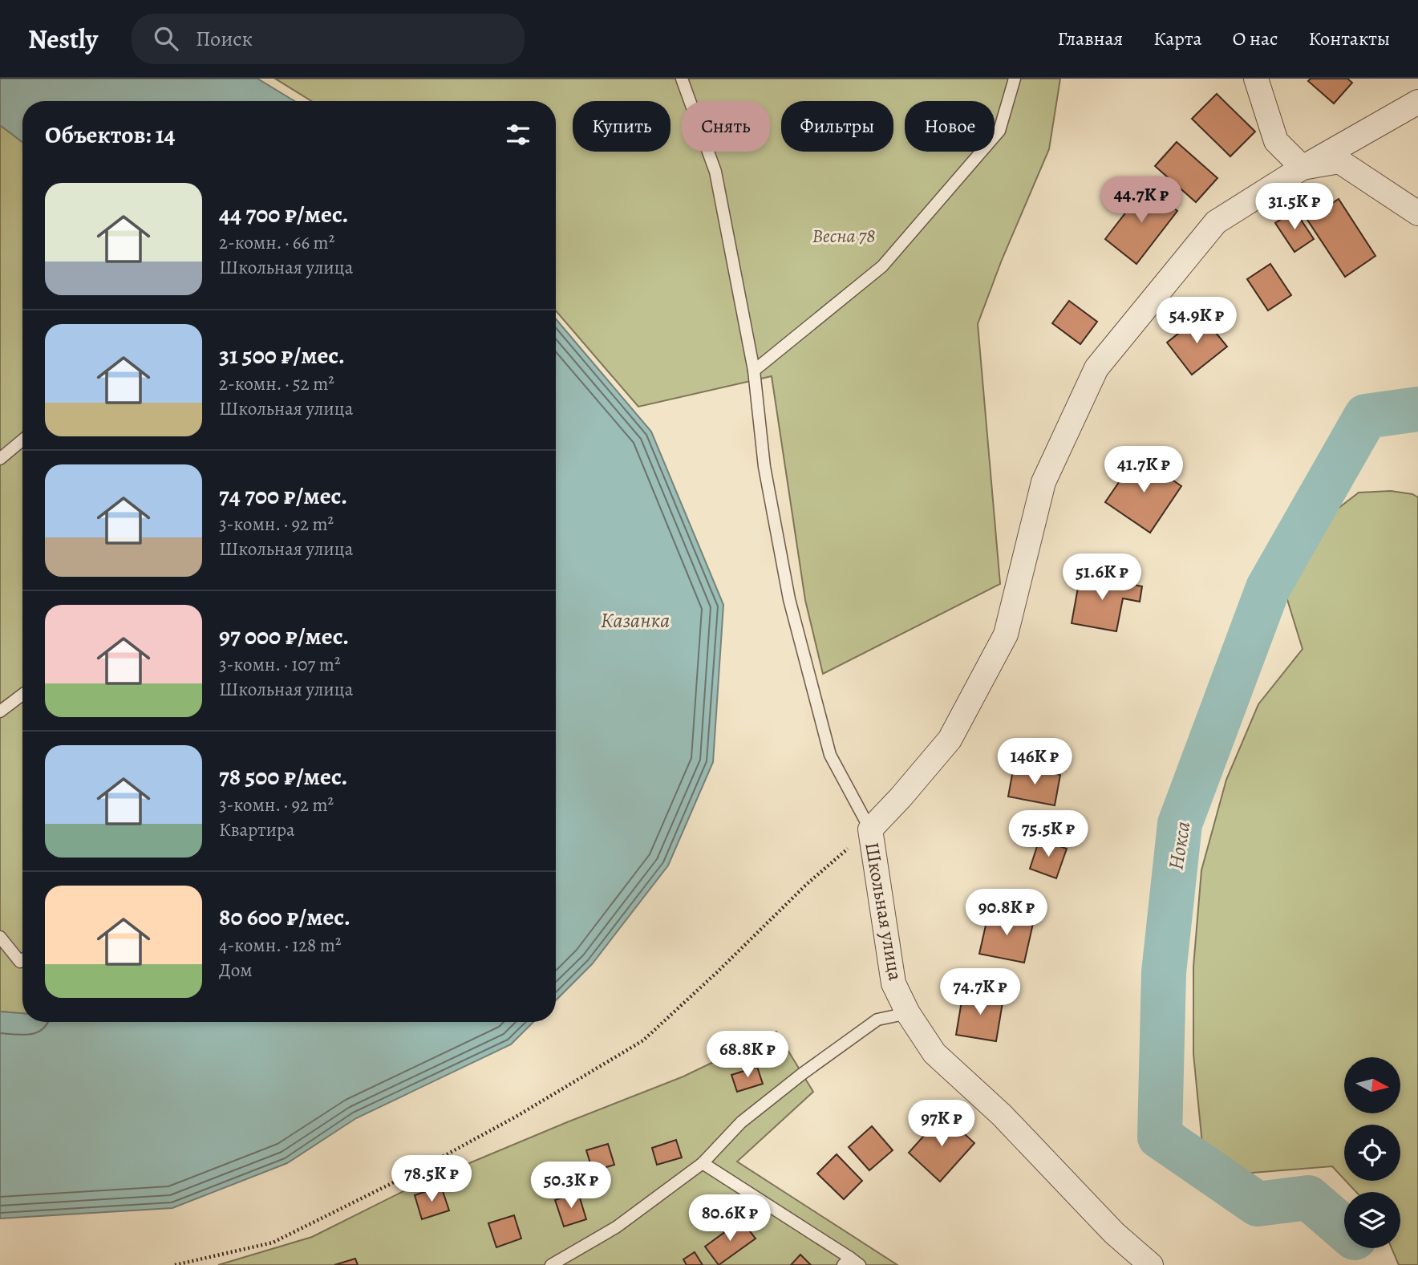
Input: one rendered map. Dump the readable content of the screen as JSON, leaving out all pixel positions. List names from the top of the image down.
{
  "streets": {
    "street": ["Школьная улица"]
  },
  "water": ["Казанка", "Нокса"],
  "parks": ["Весна 78"],
  "north": "right",
  "page": {
    "header": "Nestly",
    "search": "Поиск",
    "nav": [
      "Главная",
      "Карта",
      "О нас",
      "Контакты"
    ],
    "chip": [
      "Купить",
      "Снять",
      "Фильтры",
      "Новое"
    ],
    "heading": "Объектов: 14",
    "list": [
      {
        "name": "44 700 ₽/мес.",
        "note": "2-комн. · 66 m² · Школьная улица"
      },
      {
        "name": "31 500 ₽/мес.",
        "note": "2-комн. · 52 m² · Школьная улица"
      },
      {
        "name": "74 700 ₽/мес.",
        "note": "3-комн. · 92 m² · Школьная улица"
      },
      {
        "name": "97 000 ₽/мес.",
        "note": "3-комн. · 107 m² · Школьная улица"
      },
      {
        "name": "78 500 ₽/мес.",
        "note": "3-комн. · 92 m² · Квартира"
      },
      {
        "name": "80 600 ₽/мес.",
        "note": "4-комн. · 128 m² · Дом"
      }
    ],
    "price": [
      "44.7K ₽",
      "31.5K ₽",
      "54.9K ₽",
      "41.7K ₽",
      "51.6K ₽",
      "146K ₽",
      "75.5K ₽",
      "90.8K ₽",
      "74.7K ₽",
      "68.8K ₽",
      "97K ₽",
      "78.5K ₽",
      "50.3K ₽",
      "80.6K ₽"
    ]
  }
}
